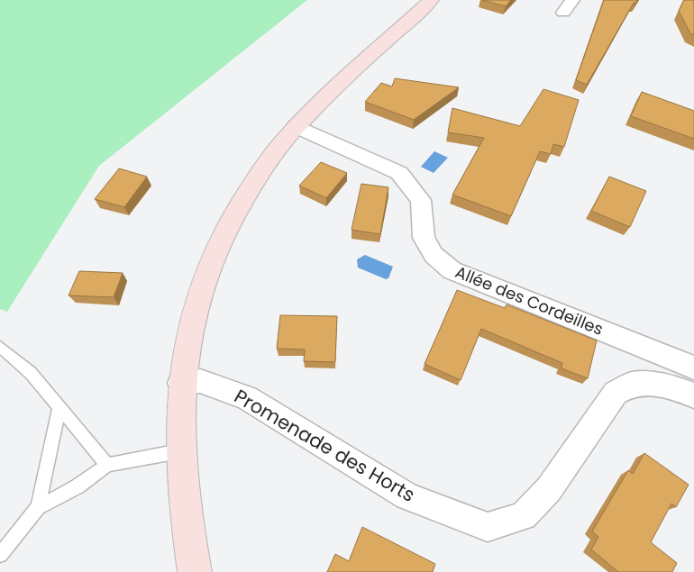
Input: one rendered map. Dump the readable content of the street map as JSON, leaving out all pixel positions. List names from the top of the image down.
{
  "streets": {
    "street": ["Allée des Cordeilles", "Promenade des Horts"]
  }
}
